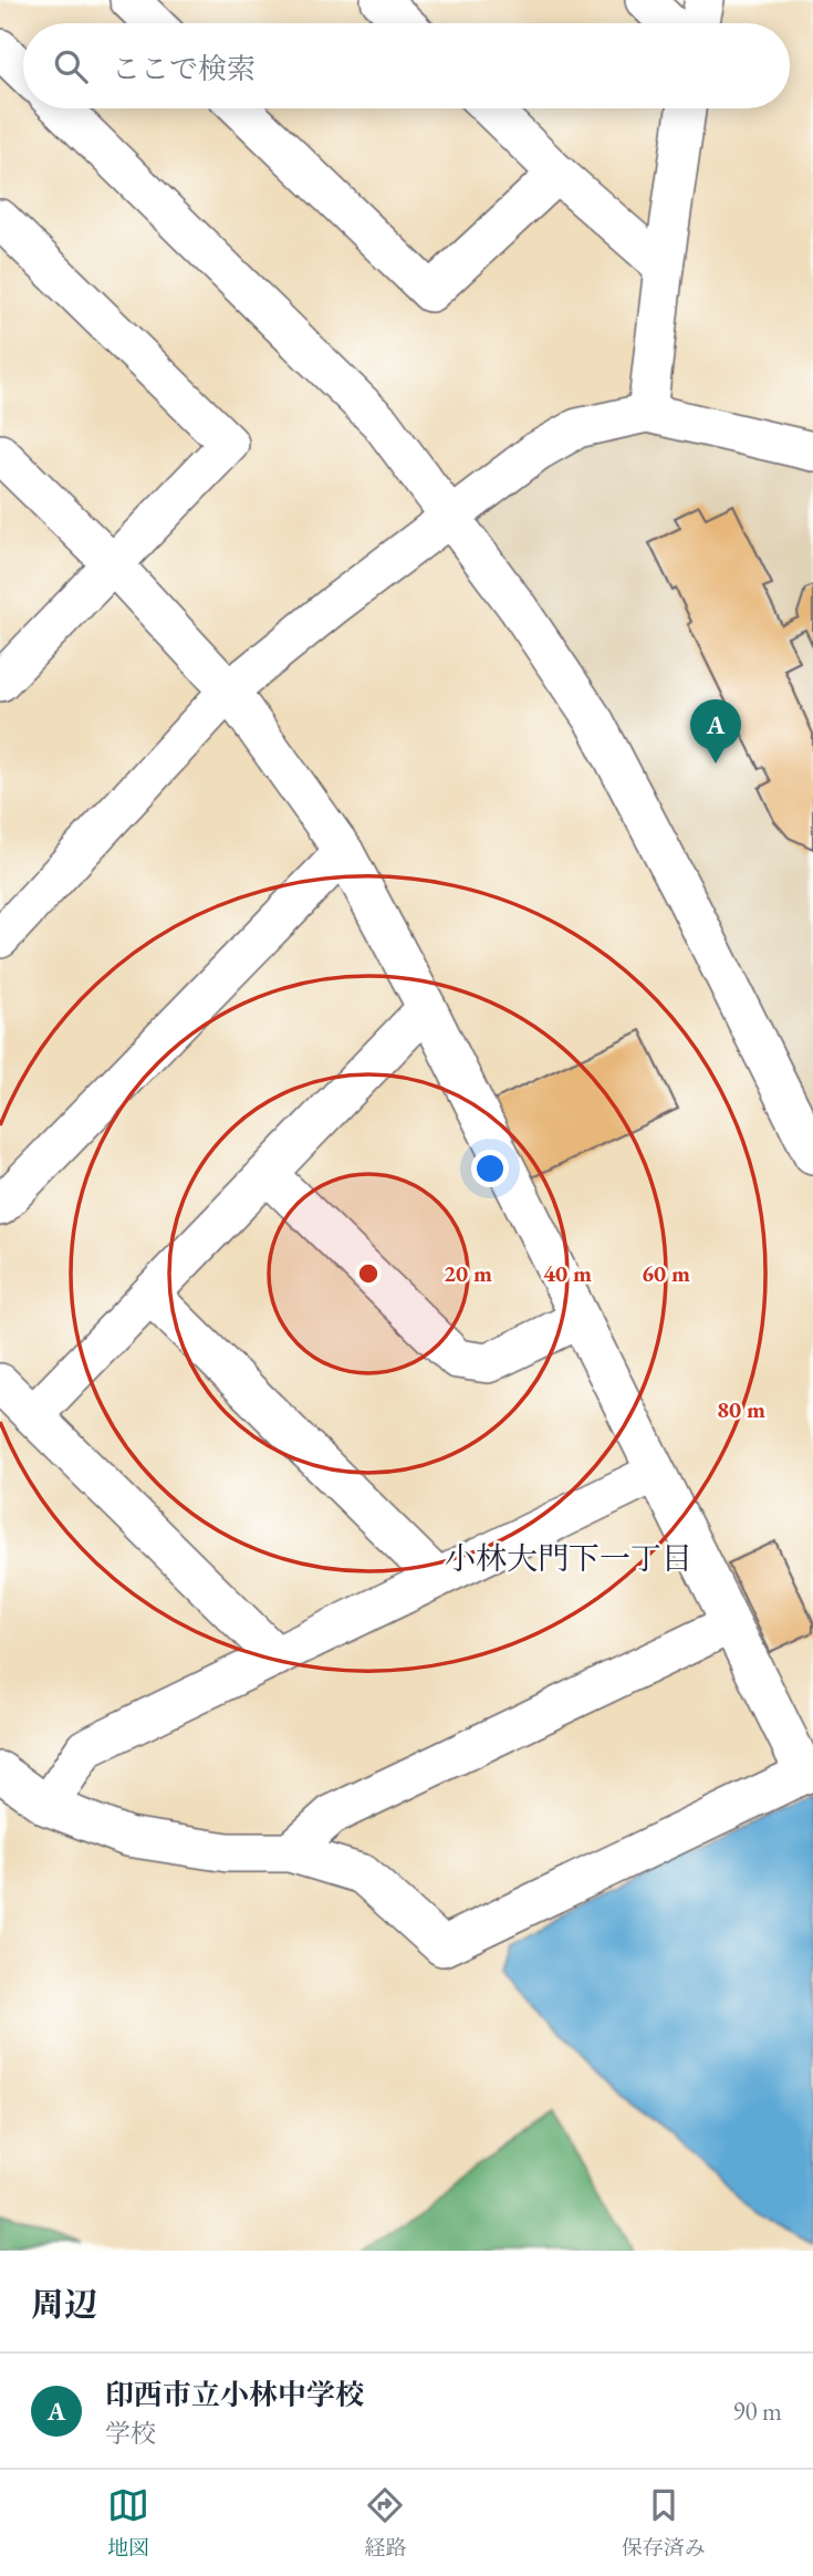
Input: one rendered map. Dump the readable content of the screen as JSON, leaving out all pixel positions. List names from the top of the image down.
{
  "districts": ["小林大門下一丁目"],
  "page": {
    "search": "ここで検索",
    "pins": "A",
    "heading": "周辺",
    "list": [
      {
        "mark": "A",
        "name": "印西市立小林中学校",
        "note": "学校",
        "value": "90 m"
      }
    ],
    "nav": ["地図", "経路", "保存済み"]
  },
  "rings": [
    "20 m",
    "40 m",
    "60 m",
    "80 m"
  ]
}
